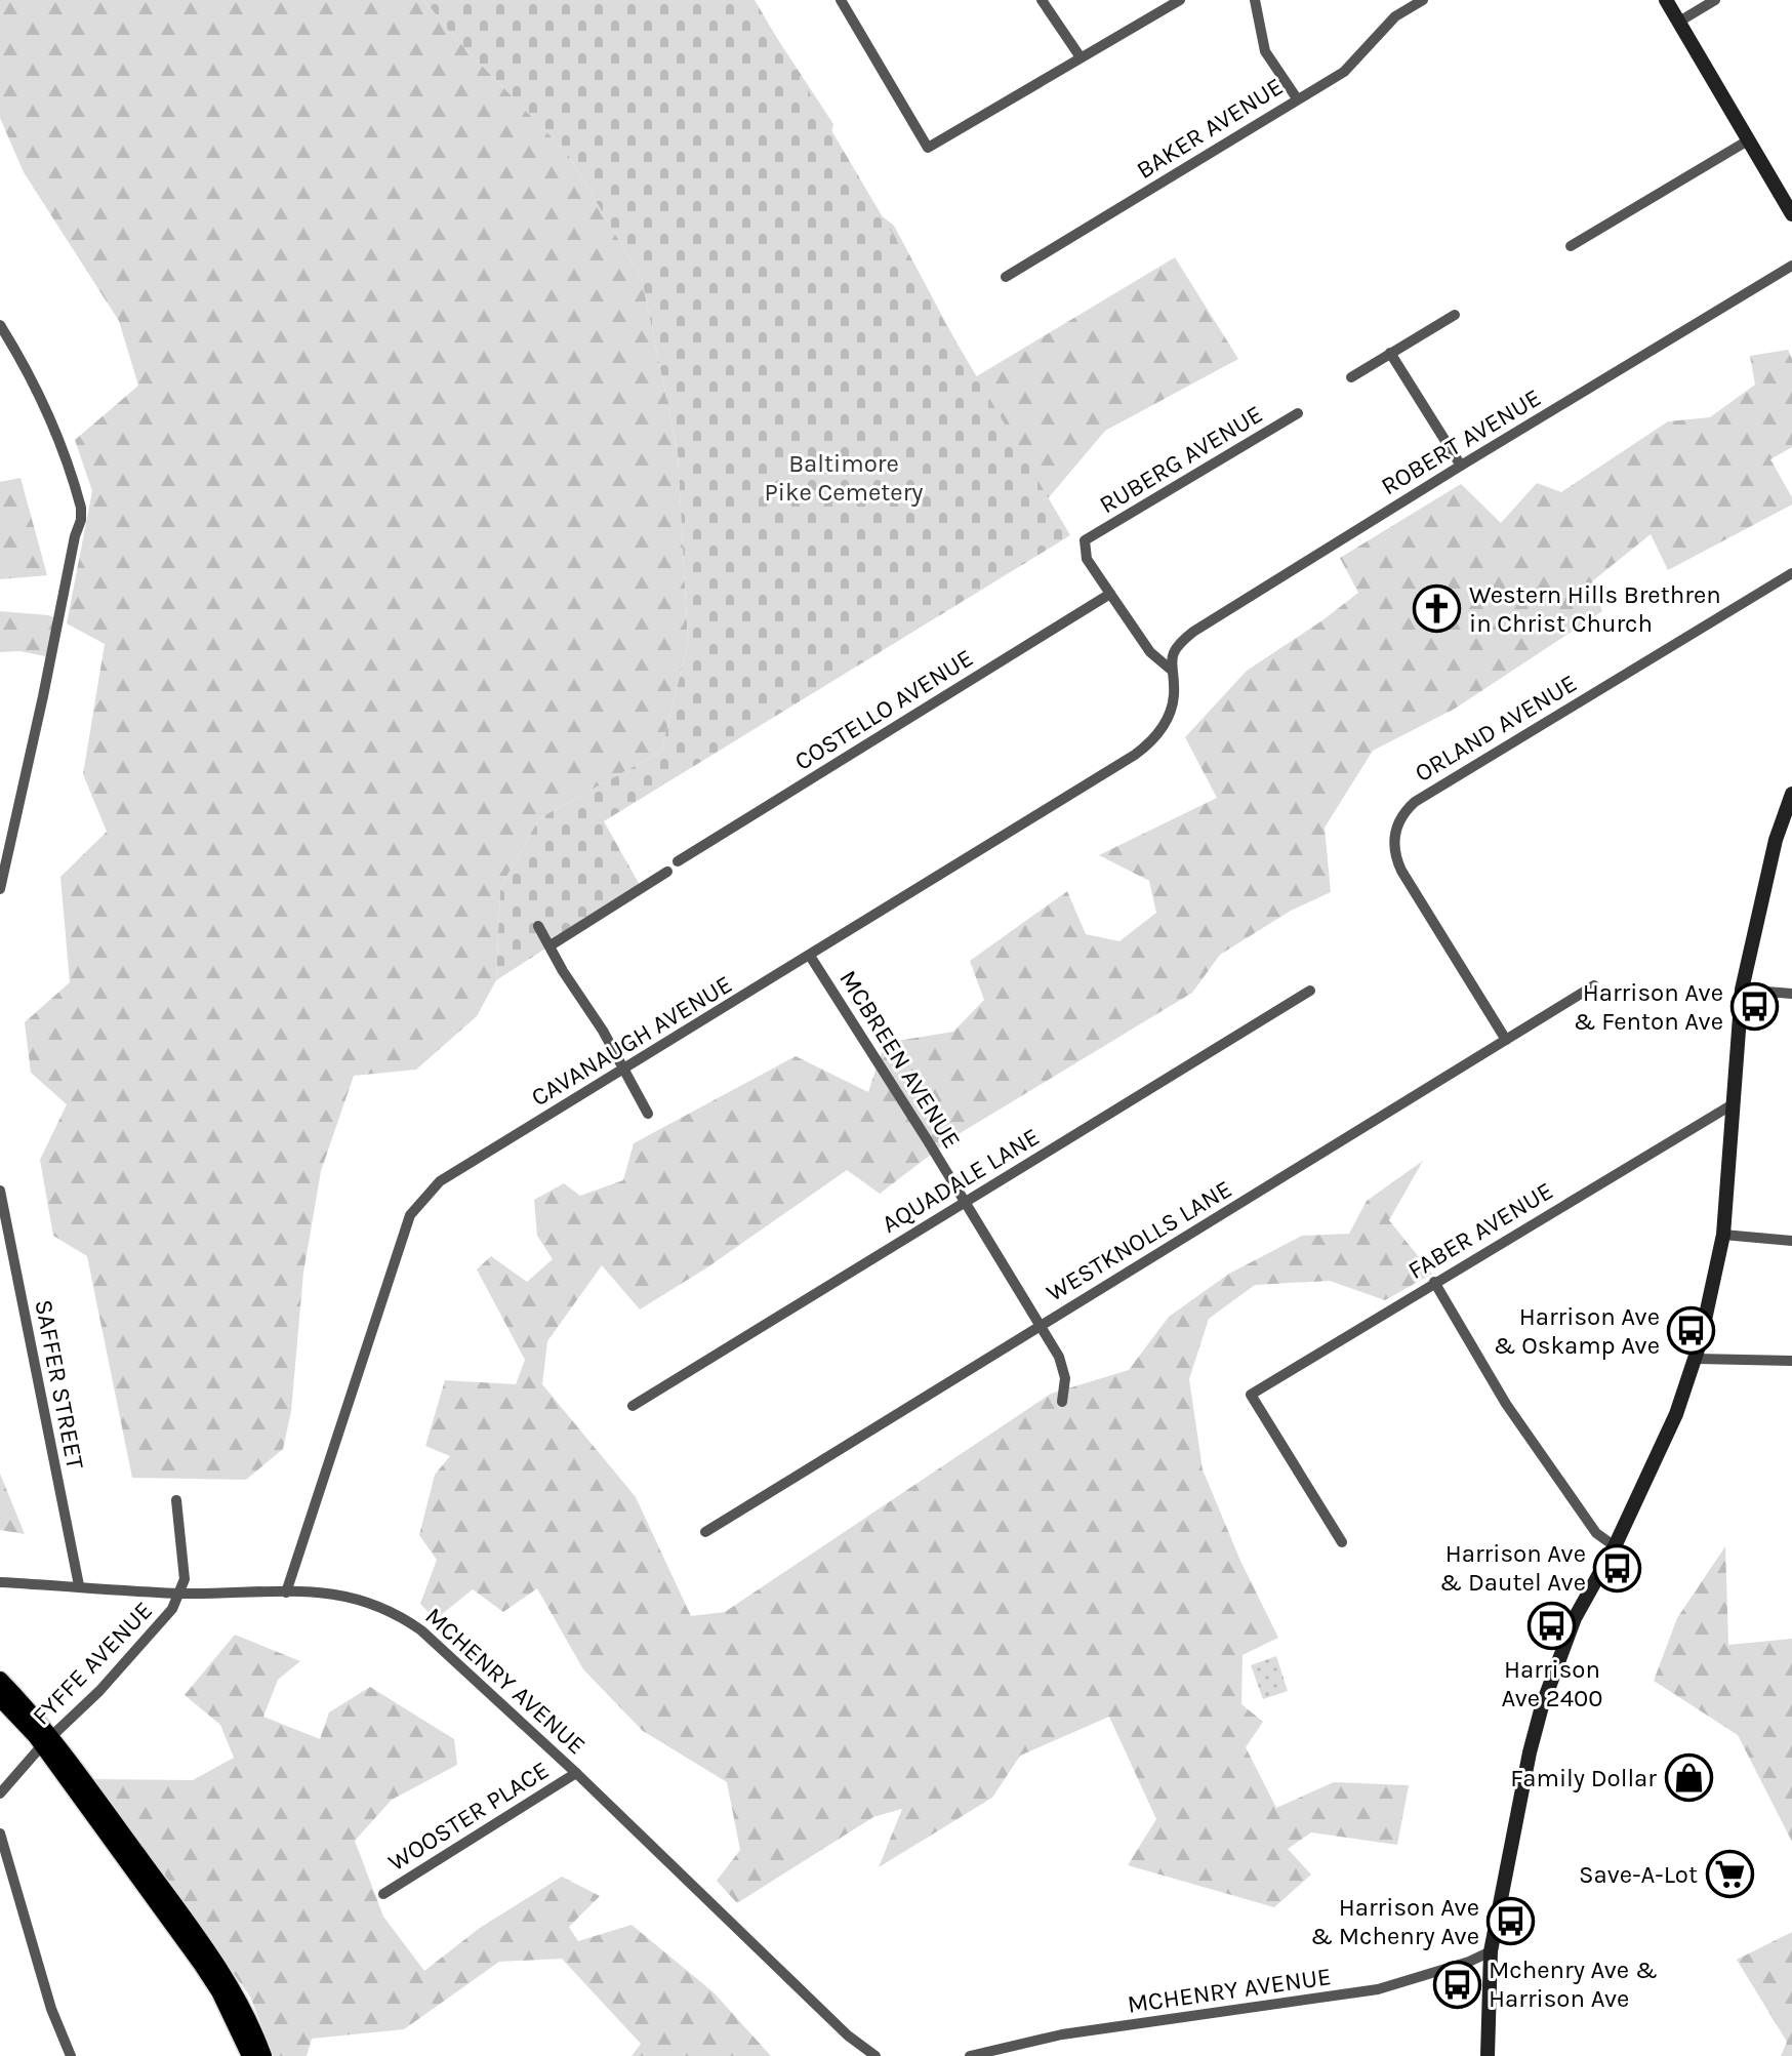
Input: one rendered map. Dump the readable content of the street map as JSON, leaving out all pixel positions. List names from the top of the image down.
{
  "streets": {
    "street": [
      "BAKER AVENUE",
      "ROBERT AVENUE",
      "RUBERG AVENUE",
      "COSTELLO AVENUE",
      "ORLAND AVENUE",
      "CAVANAUGH AVENUE",
      "MCBREEN AVENUE",
      "AQUADALE LANE",
      "FABER AVENUE",
      "WESTKNOLLS LANE",
      "SAFFER STREET",
      "FYFFE AVENUE",
      "MCHENRY AVENUE",
      "WOOSTER PLACE"
    ]
  },
  "crossings": [
    ["ROBERT AVENUE", "CAVANAUGH AVENUE"],
    ["RUBERG AVENUE", "COSTELLO AVENUE"],
    ["ORLAND AVENUE", "WESTKNOLLS LANE"],
    ["CAVANAUGH AVENUE", "MCBREEN AVENUE"],
    ["CAVANAUGH AVENUE", "MCHENRY AVENUE"],
    ["MCBREEN AVENUE", "AQUADALE LANE"],
    ["MCBREEN AVENUE", "WESTKNOLLS LANE"],
    ["SAFFER STREET", "MCHENRY AVENUE"],
    ["FYFFE AVENUE", "MCHENRY AVENUE"],
    ["MCHENRY AVENUE", "WOOSTER PLACE"]
  ],
  "parks": ["Baltimore Pike Cemetery"],
  "places": {
    "church": ["Western Hills Brethren in Christ Church"],
    "bus stop": [
      "Harrison Ave & Fenton Ave",
      "Harrison Ave & Oskamp Ave",
      "Harrison Ave & Dautel Ave",
      "Harrison Ave 2400",
      "Harrison Ave & Mchenry Ave",
      "Mchenry Ave & Harrison Ave"
    ],
    "shop": ["Family Dollar"],
    "supermarket": ["Save-A-Lot"]
  }
}
